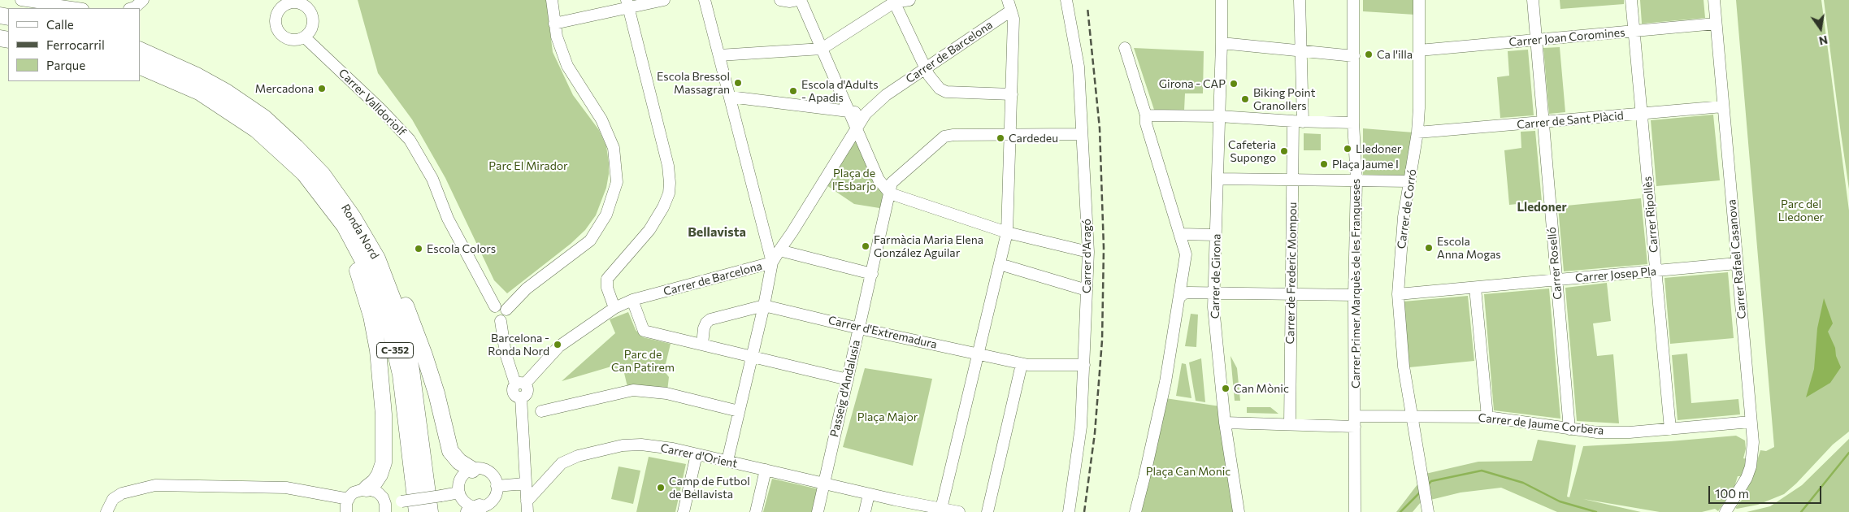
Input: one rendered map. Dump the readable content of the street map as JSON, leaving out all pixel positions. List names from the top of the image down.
{
  "streets": {
    "highway": ["Ronda Nord", "C-352"],
    "street": [
      "Carrer Joan Coromines",
      "Carrer de Barcelona",
      "Carrer Valldoriolf",
      "Carrer de Sant Plàcid",
      "Carrer de Corró",
      "Carrer Ripollès",
      "Carrer d'Aragó",
      "Carrer Rafael Casanova",
      "Carrer Roselló",
      "Carrer de Frederic Mompou",
      "Carrer Josep Pla",
      "Carrer de Girona",
      "Carrer Primer Marquès de les Franqueses",
      "Carrer d'Extremadura",
      "Passeig d'Andalusia",
      "Carrer de Jaume Corbera",
      "Carrer d'Orient"
    ]
  },
  "crossings": [
    ["Carrer Joan Coromines", "Carrer de Corró"],
    ["Carrer Joan Coromines", "Carrer Ripollès"],
    ["Carrer Joan Coromines", "Carrer Rafael Casanova"],
    ["Carrer Joan Coromines", "Carrer Roselló"],
    ["Carrer de Sant Plàcid", "Carrer de Corró"],
    ["Carrer de Sant Plàcid", "Carrer Ripollès"],
    ["Carrer de Sant Plàcid", "Carrer Rafael Casanova"],
    ["Carrer de Sant Plàcid", "Carrer Roselló"],
    ["Carrer de Corró", "Carrer Josep Pla"],
    ["Carrer de Corró", "Carrer de Jaume Corbera"],
    ["Carrer Ripollès", "Carrer Josep Pla"],
    ["Carrer Ripollès", "Carrer de Jaume Corbera"],
    ["Carrer d'Aragó", "Carrer d'Extremadura"],
    ["Carrer d'Aragó", "Passeig d'Andalusia"],
    ["Carrer Rafael Casanova", "Carrer Josep Pla"],
    ["Carrer Rafael Casanova", "Carrer de Jaume Corbera"],
    ["Carrer Roselló", "Carrer Josep Pla"],
    ["Carrer Roselló", "Carrer de Jaume Corbera"],
    ["Carrer Primer Marquès de les Franqueses", "Carrer de Jaume Corbera"],
    ["Carrer d'Extremadura", "Passeig d'Andalusia"],
    ["Passeig d'Andalusia", "Carrer d'Orient"]
  ],
  "districts": ["Lledoner", "Bellavista"],
  "parks": [
    "Parc El Mirador",
    "Plaça de l'Esbarjo",
    "Parc del Lledoner",
    "Parc de Can Patirem",
    "Plaça Major",
    "Plaça Can Monic"
  ],
  "places": [
    "Ca l'illa",
    "Escola Bressol Massagran",
    "Girona - CAP",
    "Mercadona",
    "Escola d'Adults - Apadis",
    "Biking Point Granollers",
    "Cardedeu",
    "Lledoner",
    "Cafeteria Supongo",
    "Plaça Jaume I",
    "Farmàcia Maria Elena González Aguilar",
    "Escola Anna Mogas",
    "Escola Colors",
    "Barcelona - Ronda Nord",
    "Can Mònic",
    "Camp de Futbol de Bellavista"
  ],
  "legend": ["Calle", "Ferrocarril", "Parque"],
  "scale_bar": "100 m",
  "north": "bottom"
}
